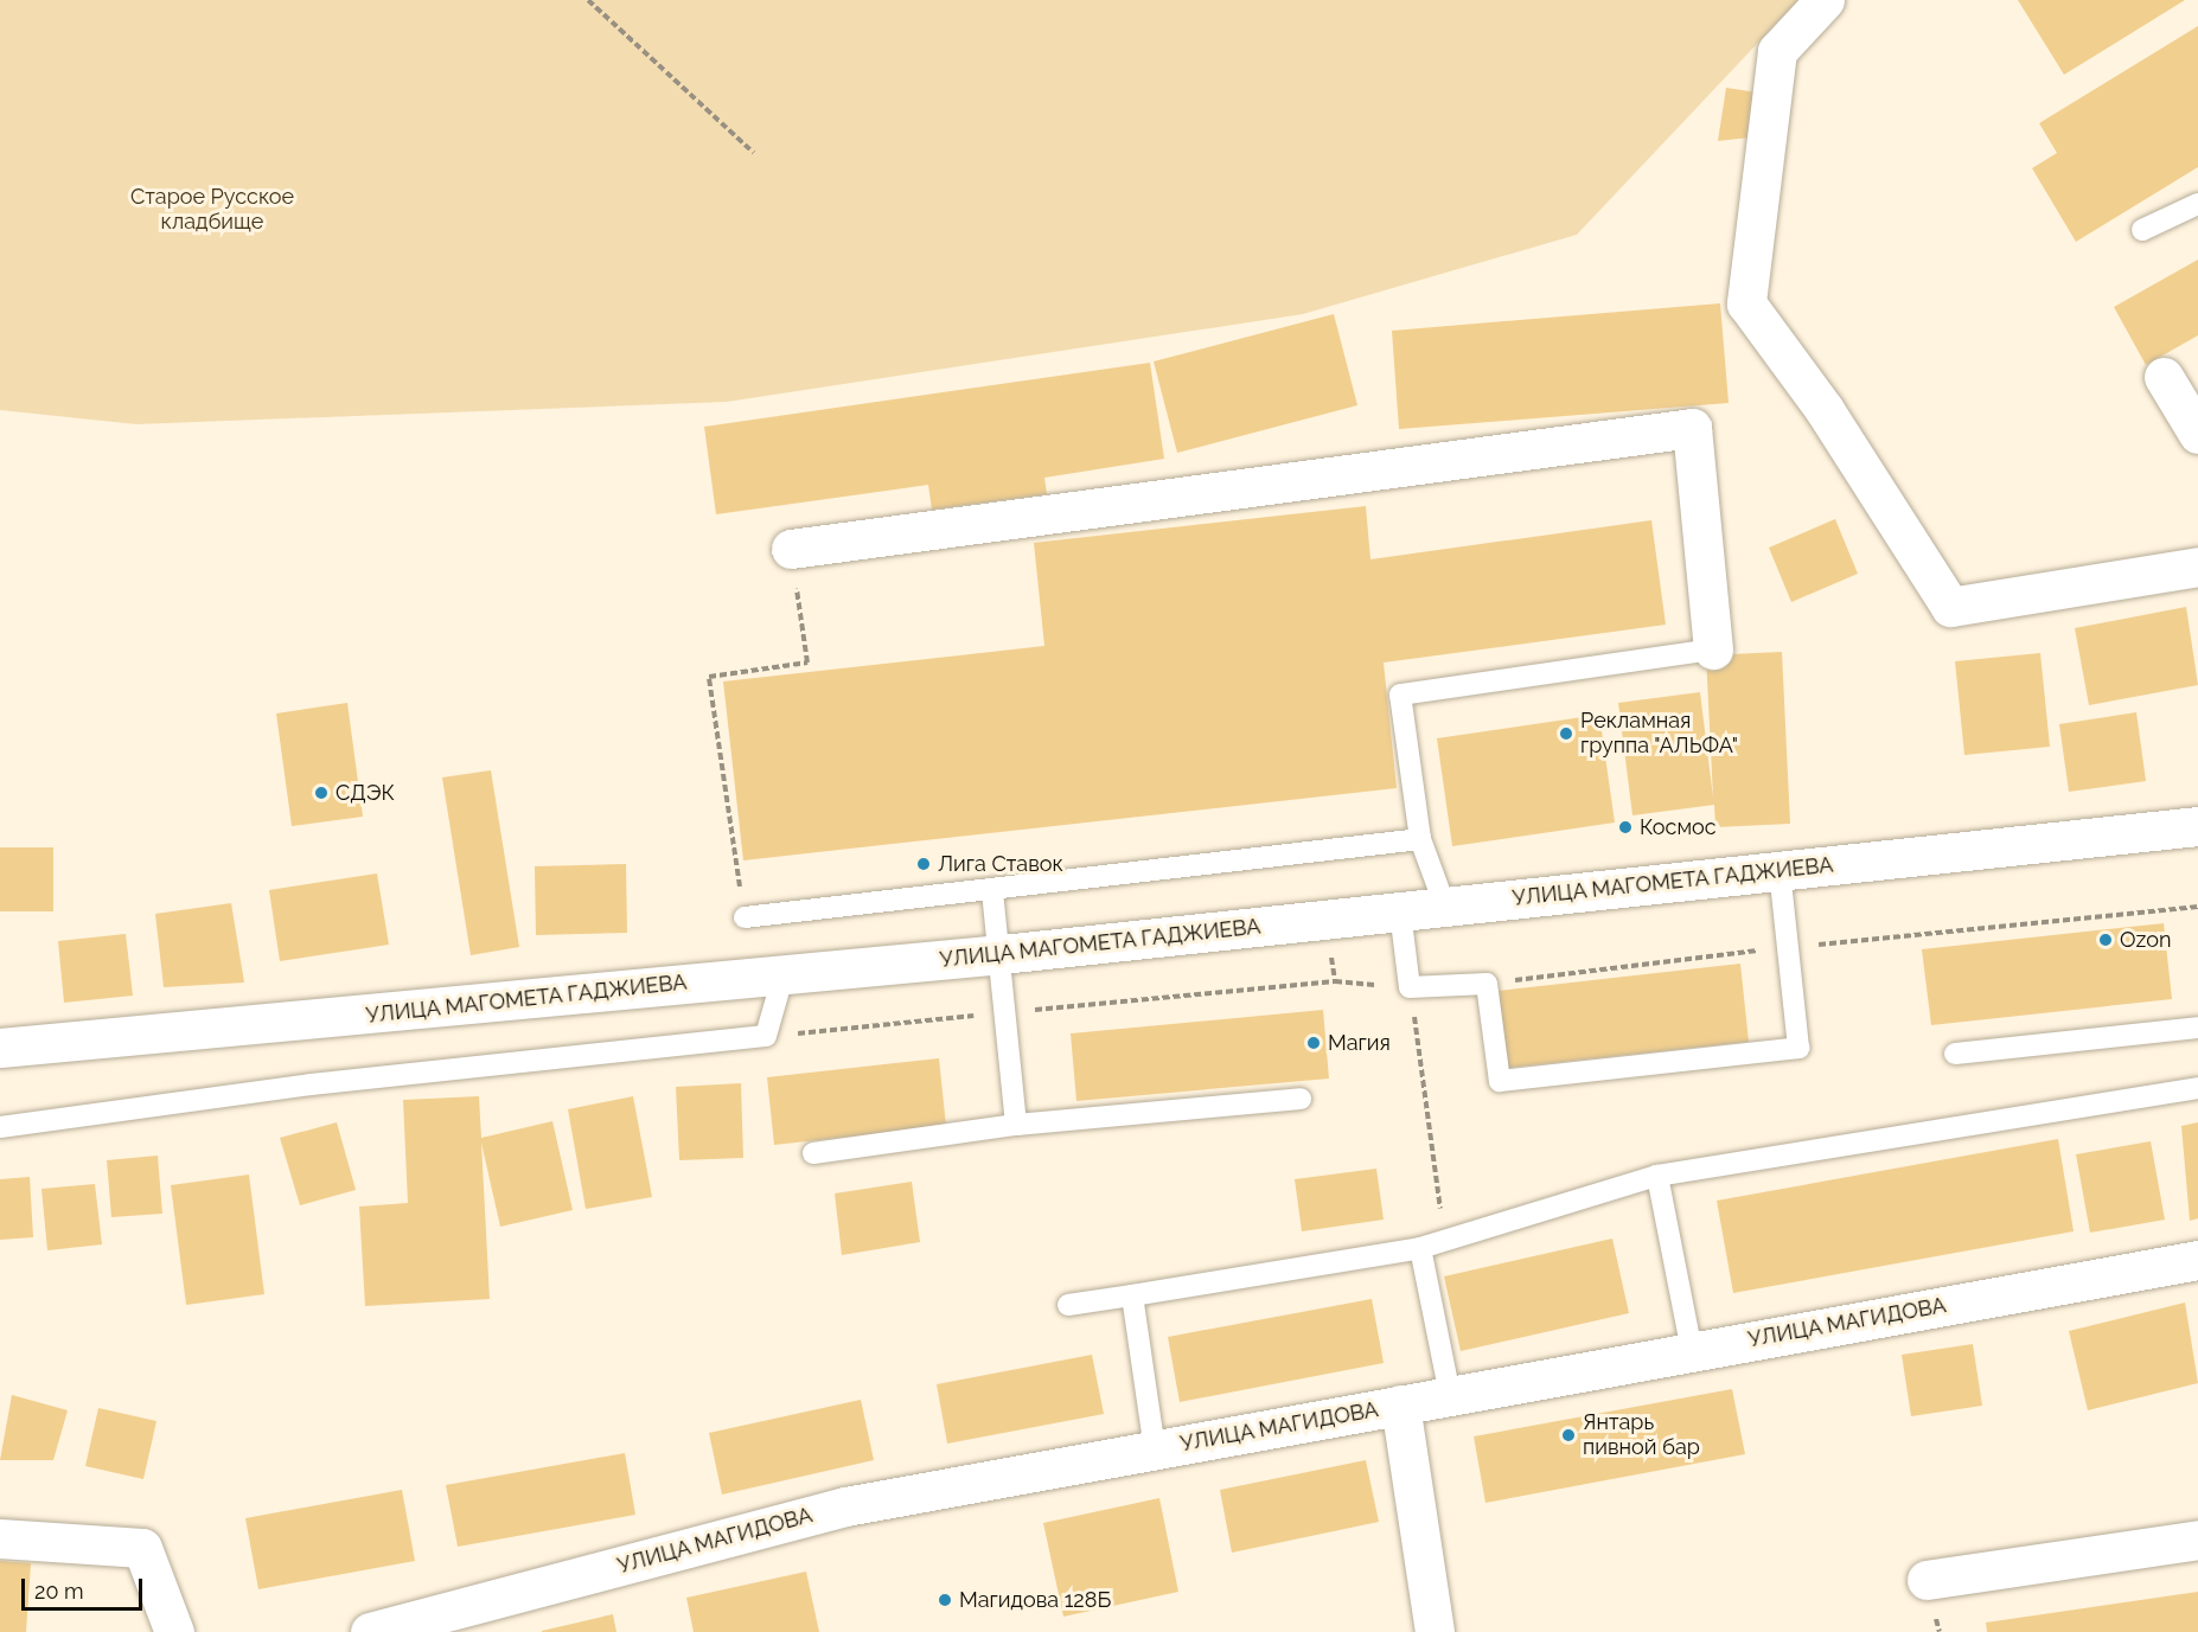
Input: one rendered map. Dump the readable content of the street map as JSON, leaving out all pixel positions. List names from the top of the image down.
{
  "streets": {
    "street": ["УЛИЦА МАГОМЕТА ГАДЖИЕВА", "УЛИЦА МАГИДОВА"]
  },
  "parks": ["Старое Русское кладбище"],
  "places": [
    "Рекламная группа \"АЛЬФА\"",
    "СДЭК",
    "Космос",
    "Лига Ставок",
    "Ozon",
    "Магия",
    "Янтарь пивной бар",
    "Магидова 128Б"
  ],
  "scale_bar": "20 m"
}
